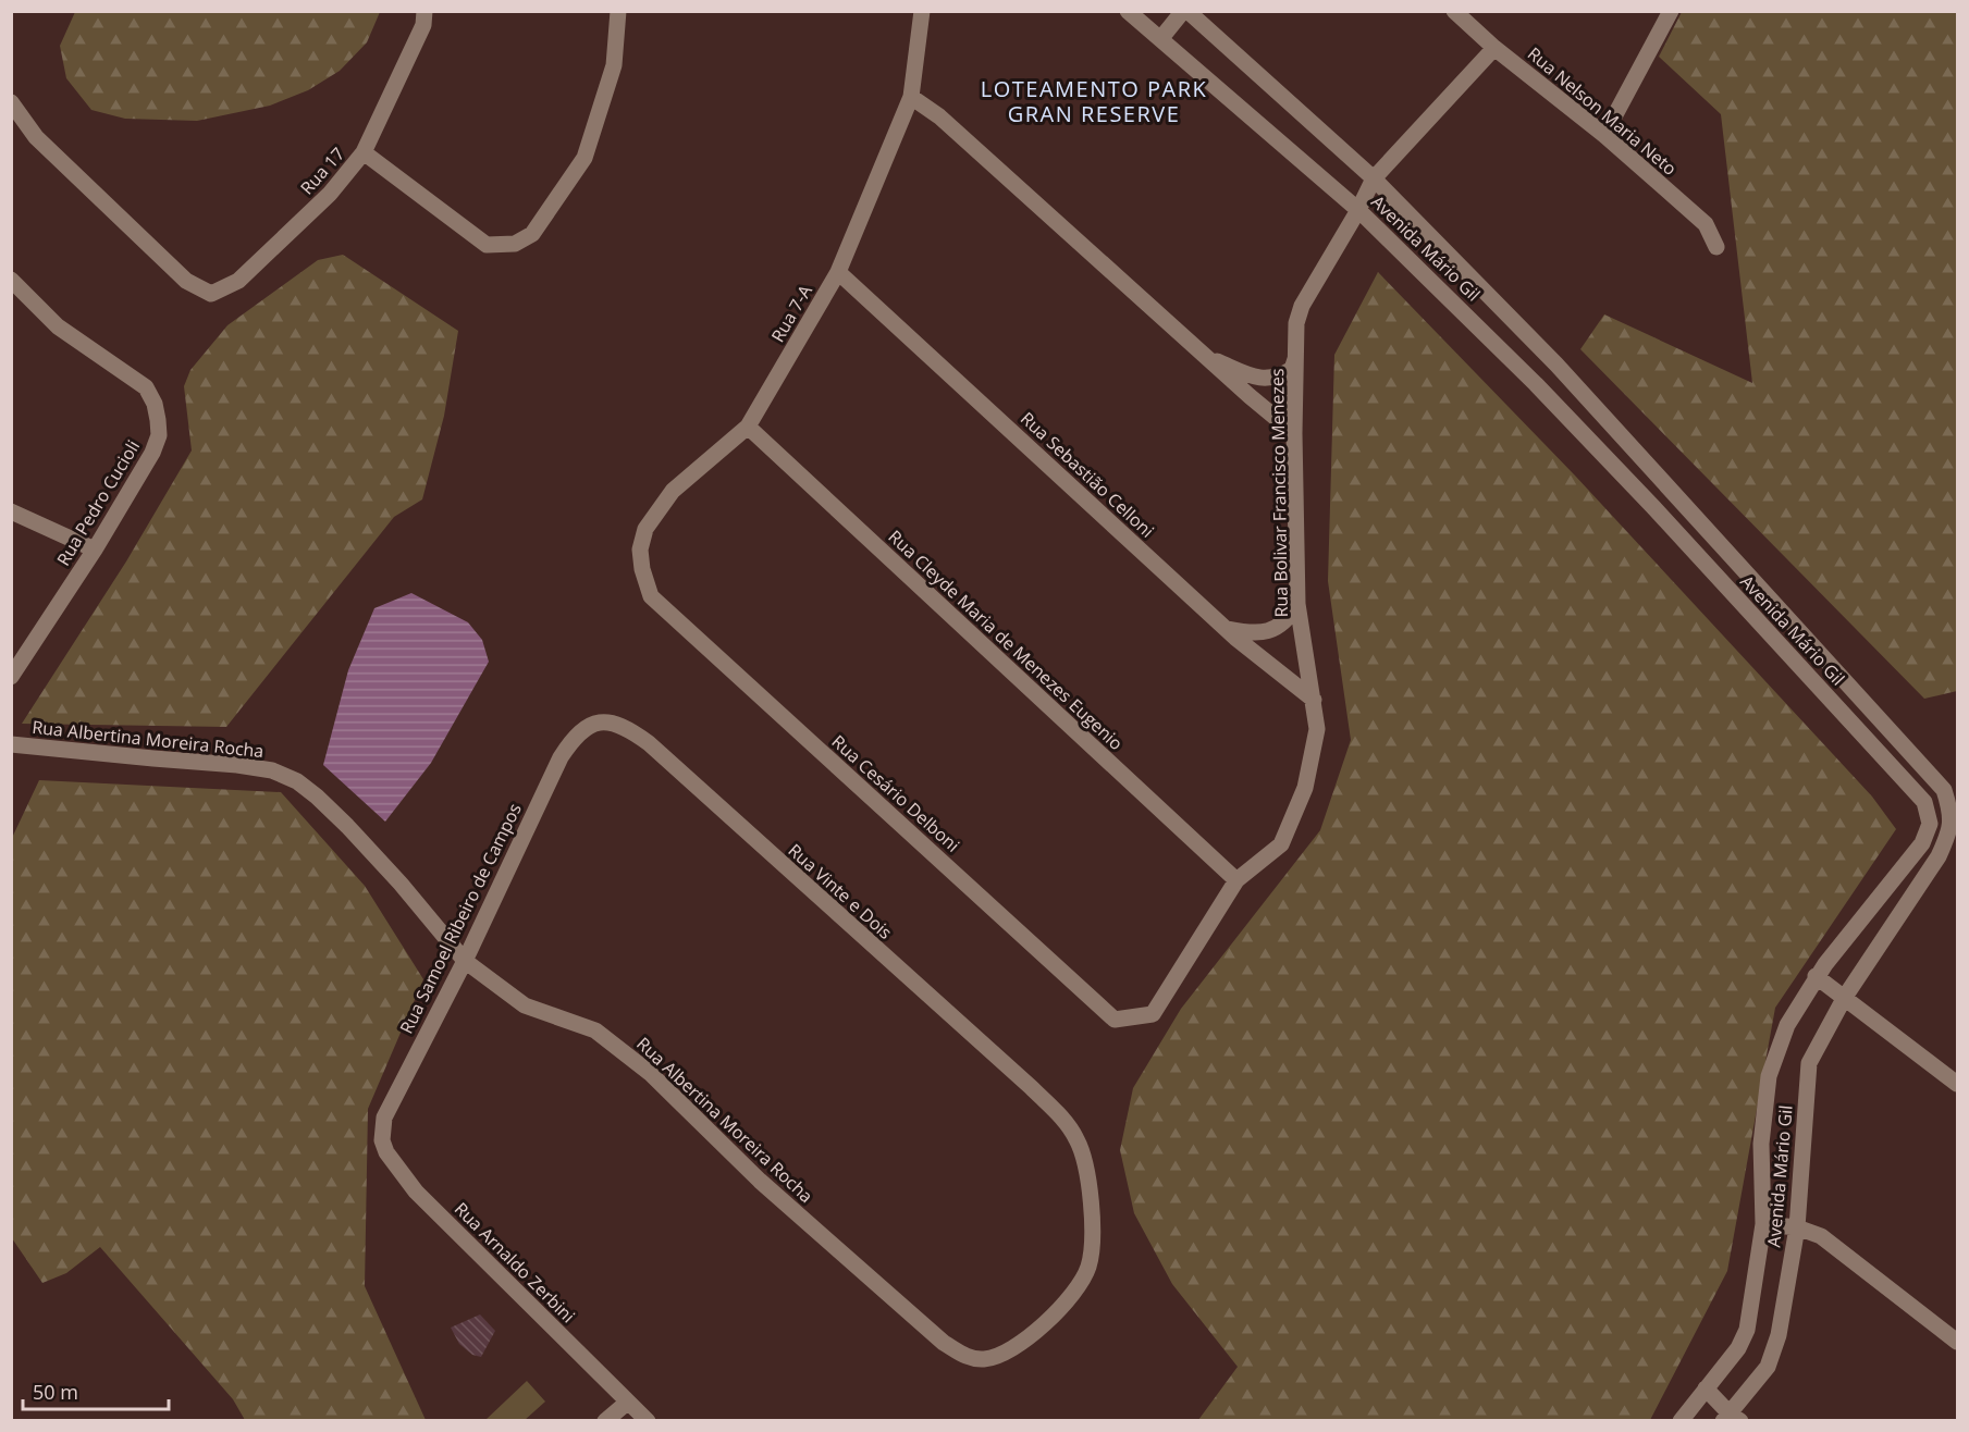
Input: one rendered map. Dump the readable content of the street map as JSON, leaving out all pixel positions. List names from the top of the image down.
{
  "streets": {
    "street": [
      "Rua Nelson Maria Neto",
      "Rua 17",
      "Avenida Mário Gil",
      "Rua 7-A",
      "Rua Sebastião Celloni",
      "Rua Bolivar Francisco Menezes",
      "Rua Pedro Cucioli",
      "Rua Cleyde Maria de Menezes Eugenio",
      "Rua Albertina Moreira Rocha",
      "Rua Cesário Delboni",
      "Rua Vinte e Dois",
      "Rua Samoel Ribeiro de Campos",
      "Rua Arnaldo Zerbini"
    ]
  },
  "crossings": [
    ["Rua Nelson Maria Neto", "Rua Bolivar Francisco Menezes"],
    ["Avenida Mário Gil", "Rua Bolivar Francisco Menezes"],
    ["Rua 7-A", "Rua Sebastião Celloni"],
    ["Rua 7-A", "Rua Cleyde Maria de Menezes Eugenio"],
    ["Rua 7-A", "Rua Cesário Delboni"],
    ["Rua Sebastião Celloni", "Rua Bolivar Francisco Menezes"],
    ["Rua Bolivar Francisco Menezes", "Rua Cleyde Maria de Menezes Eugenio"],
    ["Rua Bolivar Francisco Menezes", "Rua Cesário Delboni"],
    ["Rua Albertina Moreira Rocha", "Rua Vinte e Dois"],
    ["Rua Albertina Moreira Rocha", "Rua Samoel Ribeiro de Campos"],
    ["Rua Vinte e Dois", "Rua Samoel Ribeiro de Campos"],
    ["Rua Samoel Ribeiro de Campos", "Rua Arnaldo Zerbini"]
  ],
  "districts": ["LOTEAMENTO PARK GRAN RESERVE"],
  "scale_bar": "50 m"
}
